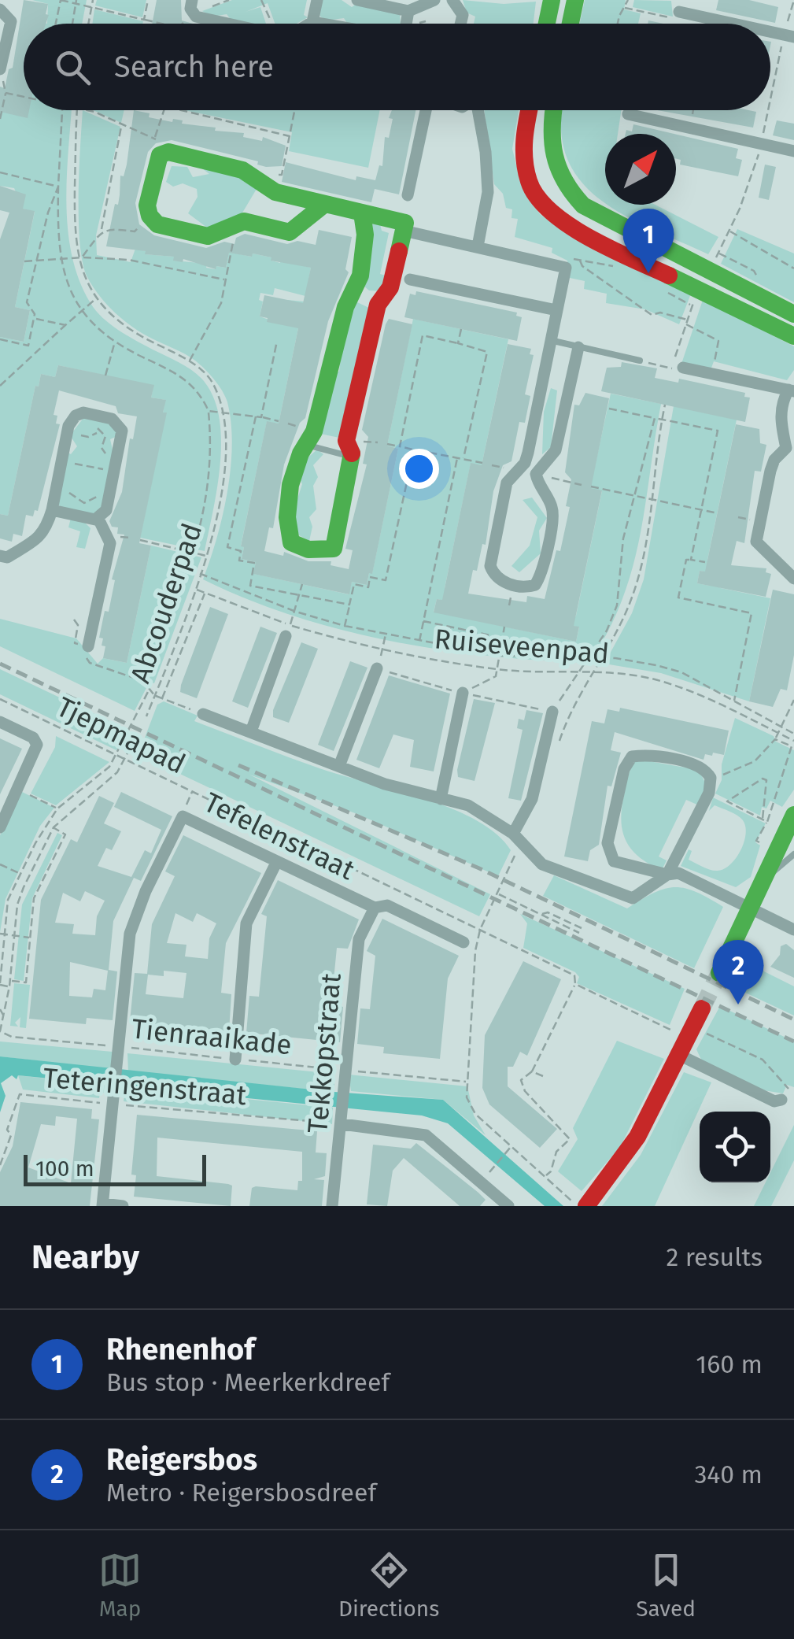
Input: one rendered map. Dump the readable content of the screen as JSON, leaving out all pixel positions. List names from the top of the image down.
{
  "streets": {
    "street": ["Tefelenstraat", "Tekkopstraat"],
    "path": [
      "Abcouderpad",
      "Ruiseveenpad",
      "Tjepmapad",
      "Tienraaikade",
      "Teteringenstraat"
    ]
  },
  "crossings": [
    ["Abcouderpad", "Ruiseveenpad"],
    ["Tefelenstraat", "Tienraaikade"],
    ["Tefelenstraat", "Tekkopstraat"],
    ["Tefelenstraat", "Teteringenstraat"],
    ["Tienraaikade", "Tekkopstraat"],
    ["Tekkopstraat", "Teteringenstraat"]
  ],
  "scale_bar": "100 m",
  "north": "top right",
  "page": {
    "search": "Search here",
    "pins": ["1", "2"],
    "scale": "100 m",
    "heading": ["Nearby", "2 results"],
    "list": [
      {
        "mark": "1",
        "name": "Rhenenhof",
        "note": "Bus stop · Meerkerkdreef",
        "value": "160 m"
      },
      {
        "mark": "2",
        "name": "Reigersbos",
        "note": "Metro · Reigersbosdreef",
        "value": "340 m"
      }
    ],
    "nav": ["Map", "Directions", "Saved"]
  }
}
